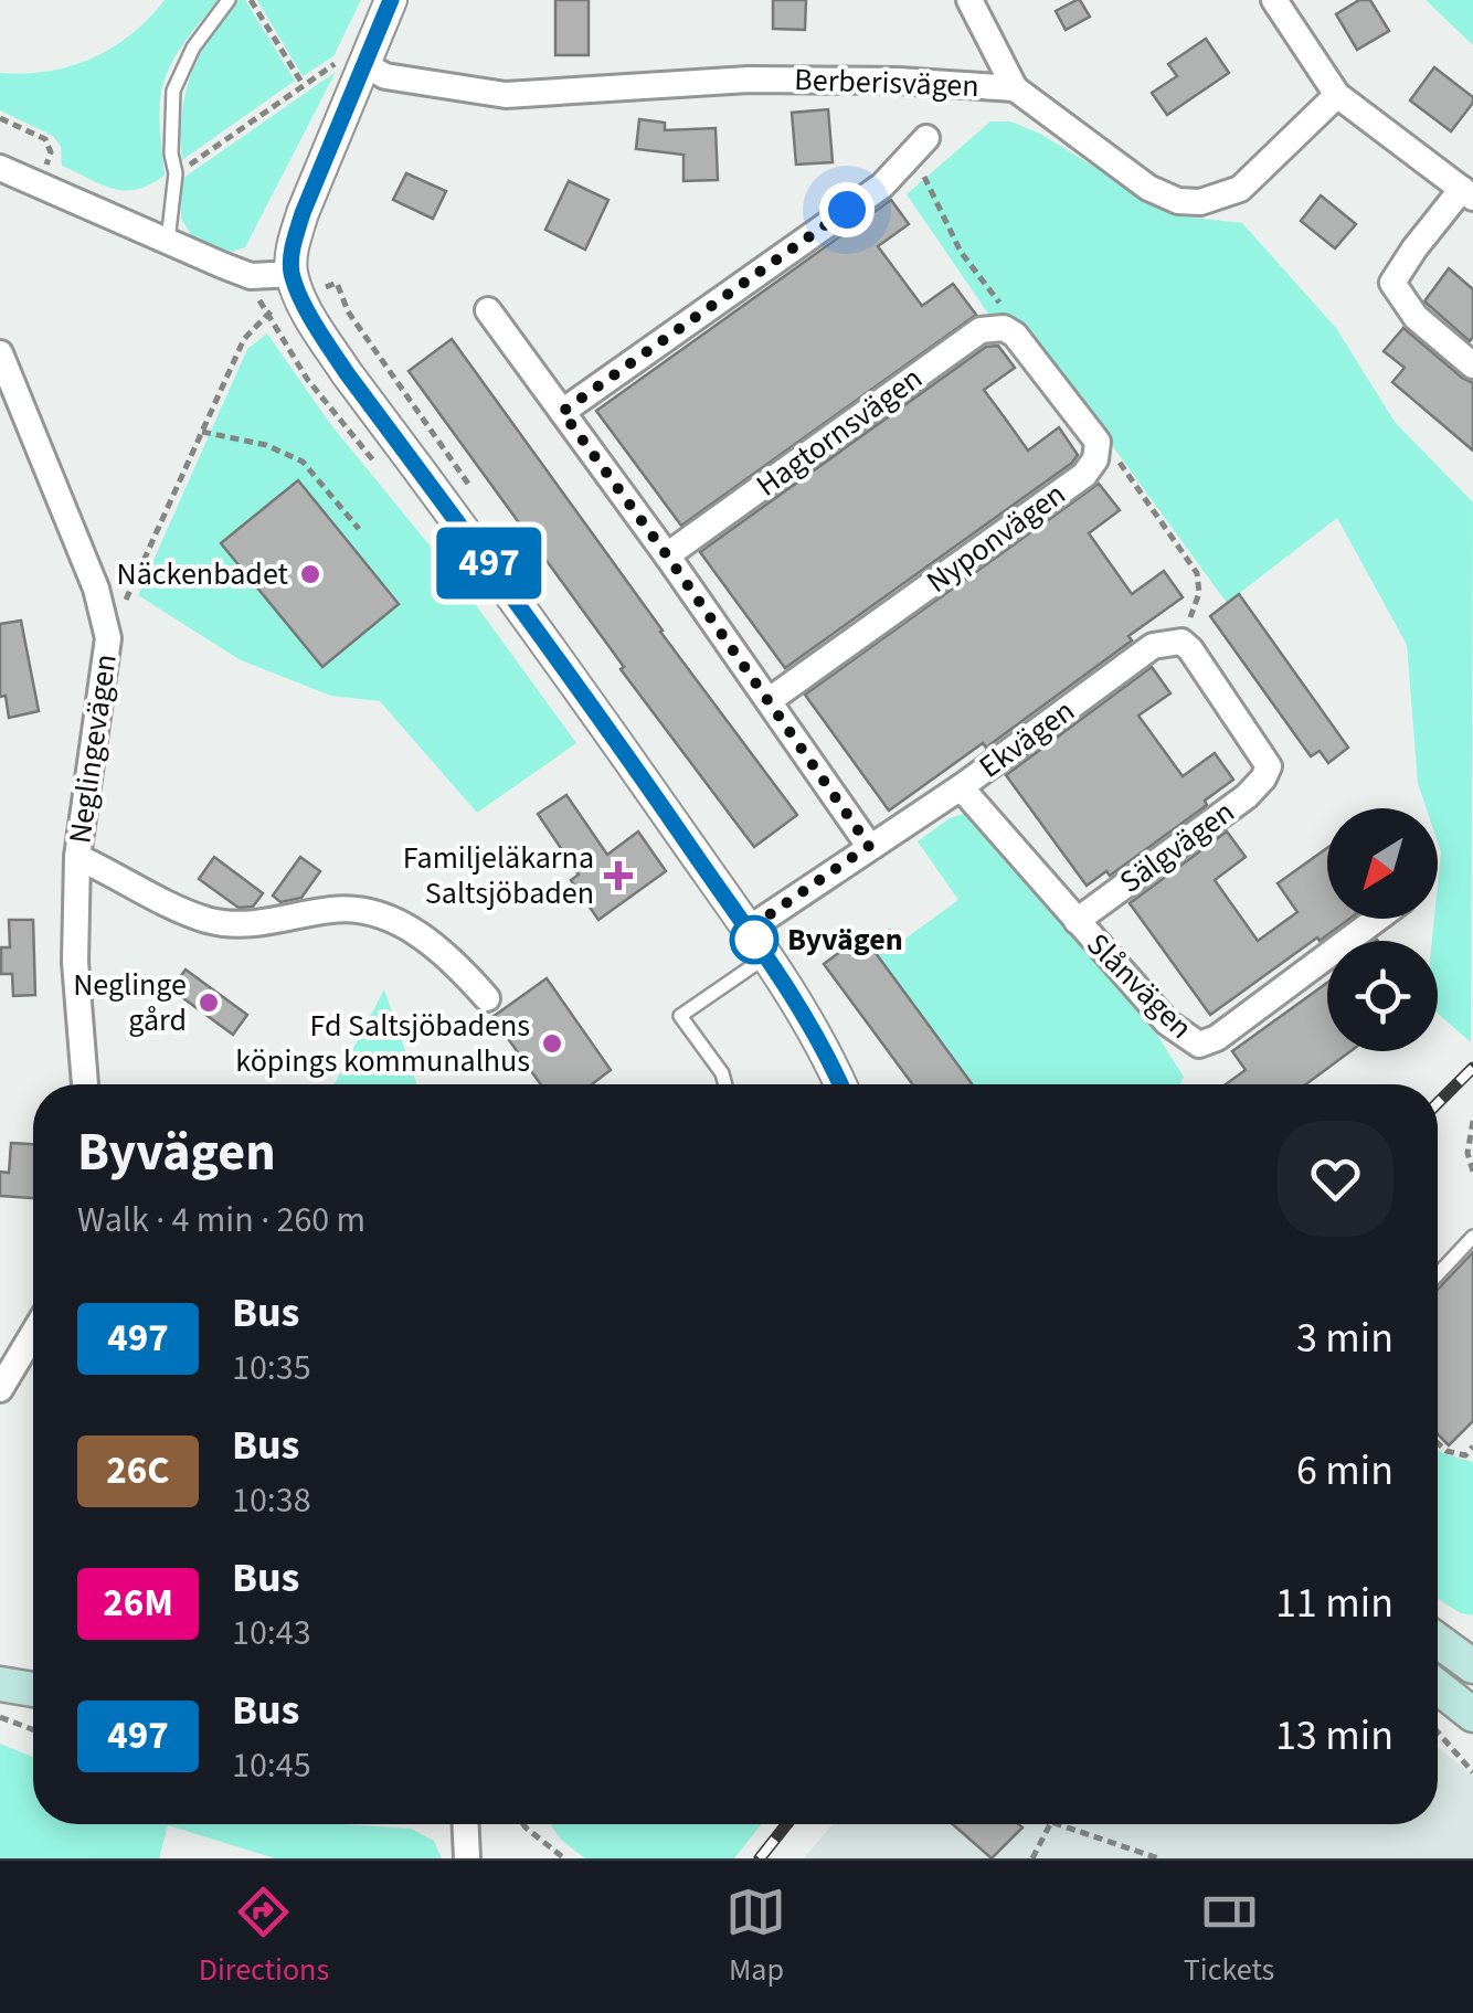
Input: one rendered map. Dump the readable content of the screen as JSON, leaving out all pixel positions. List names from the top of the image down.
{
  "streets": {
    "street": [
      "Berberisvägen",
      "Hagtornsvägen",
      "Nyponvägen",
      "Ekvägen",
      "Neglingevägen",
      "Sälgvägen",
      "Slånvägen"
    ]
  },
  "crossings": [
    ["Ekvägen", "Sälgvägen"],
    ["Ekvägen", "Slånvägen"],
    ["Sälgvägen", "Slånvägen"]
  ],
  "places": {
    "other": [
      "Näckenbadet",
      "Byvägen",
      "Neglinge gård",
      "Fd Saltsjöbadens köpings kommunalhus"
    ],
    "health": ["Familjeläkarna Saltsjöbaden"]
  },
  "lines": ["bus line 497"],
  "north": "bottom left",
  "page": {
    "on_map": "497",
    "heading": ["Byvägen", "Walk · 4 min · 260 m"],
    "list": [
      {
        "mark": "497",
        "name": "Bus",
        "note": "10:35",
        "value": "3 min"
      },
      {
        "mark": "26C",
        "name": "Bus",
        "note": "10:38",
        "value": "6 min"
      },
      {
        "mark": "26M",
        "name": "Bus",
        "note": "10:43",
        "value": "11 min"
      },
      {
        "mark": "497",
        "name": "Bus",
        "note": "10:45",
        "value": "13 min"
      }
    ],
    "tabs": ["Directions", "Map", "Tickets"]
  }
}
